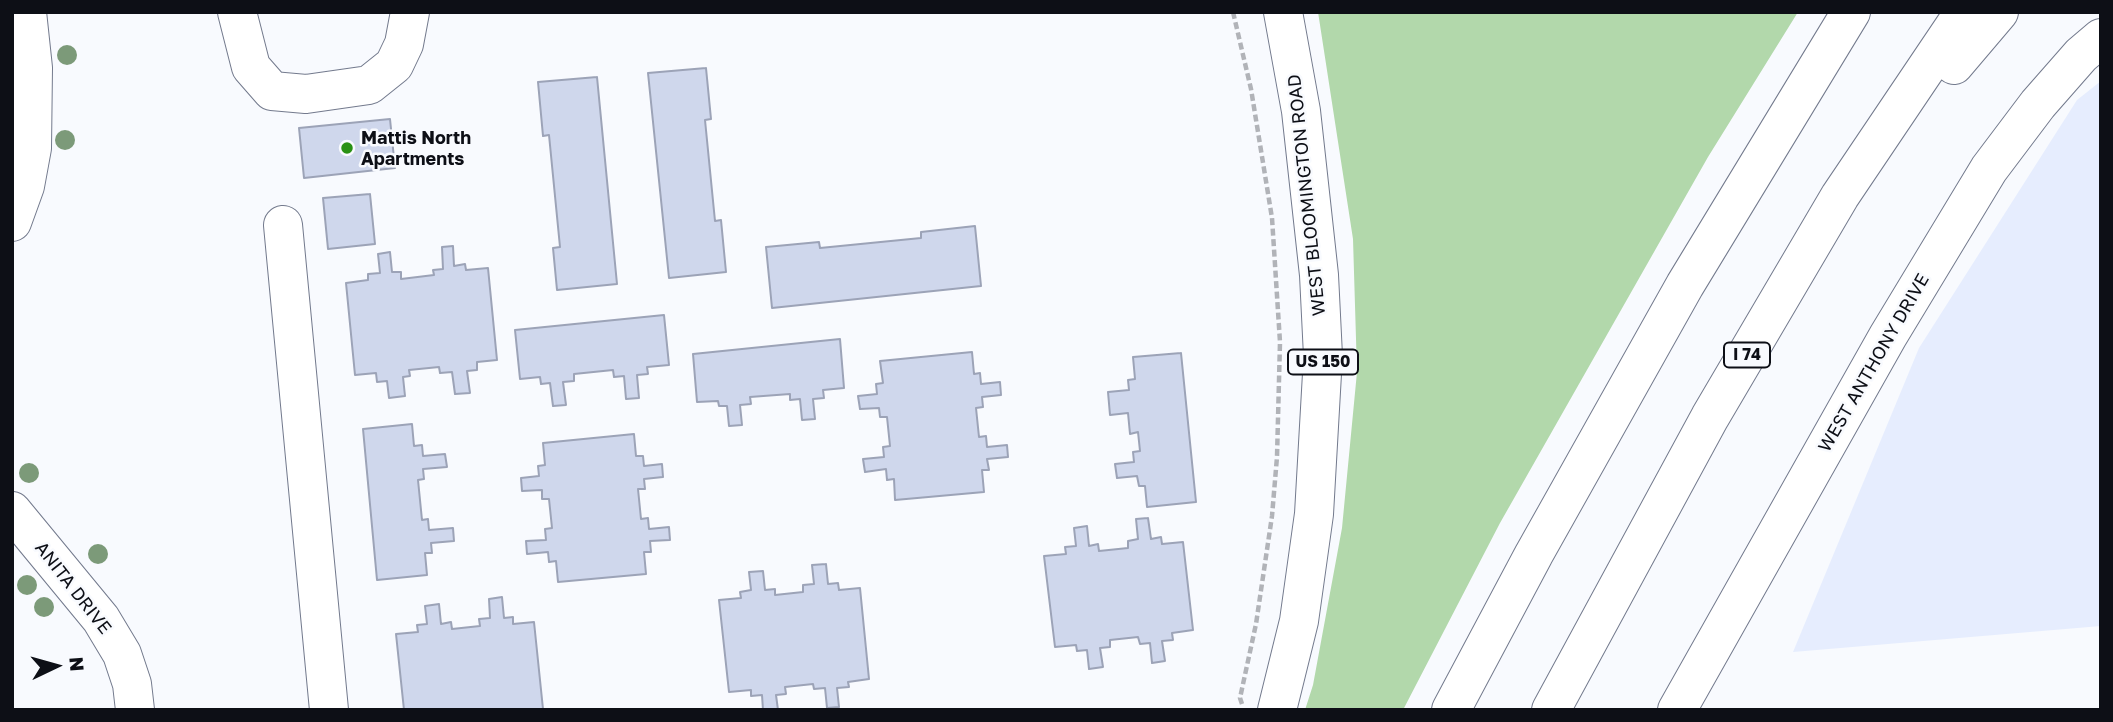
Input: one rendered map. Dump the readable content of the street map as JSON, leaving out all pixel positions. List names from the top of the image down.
{
  "streets": {
    "main road": [
      "WEST BLOOMINGTON ROAD",
      "I 74",
      "US 150",
      "WEST ANTHONY DRIVE",
      "ANITA DRIVE"
    ]
  },
  "places": ["Mattis North Apartments"],
  "north": "right"
}
